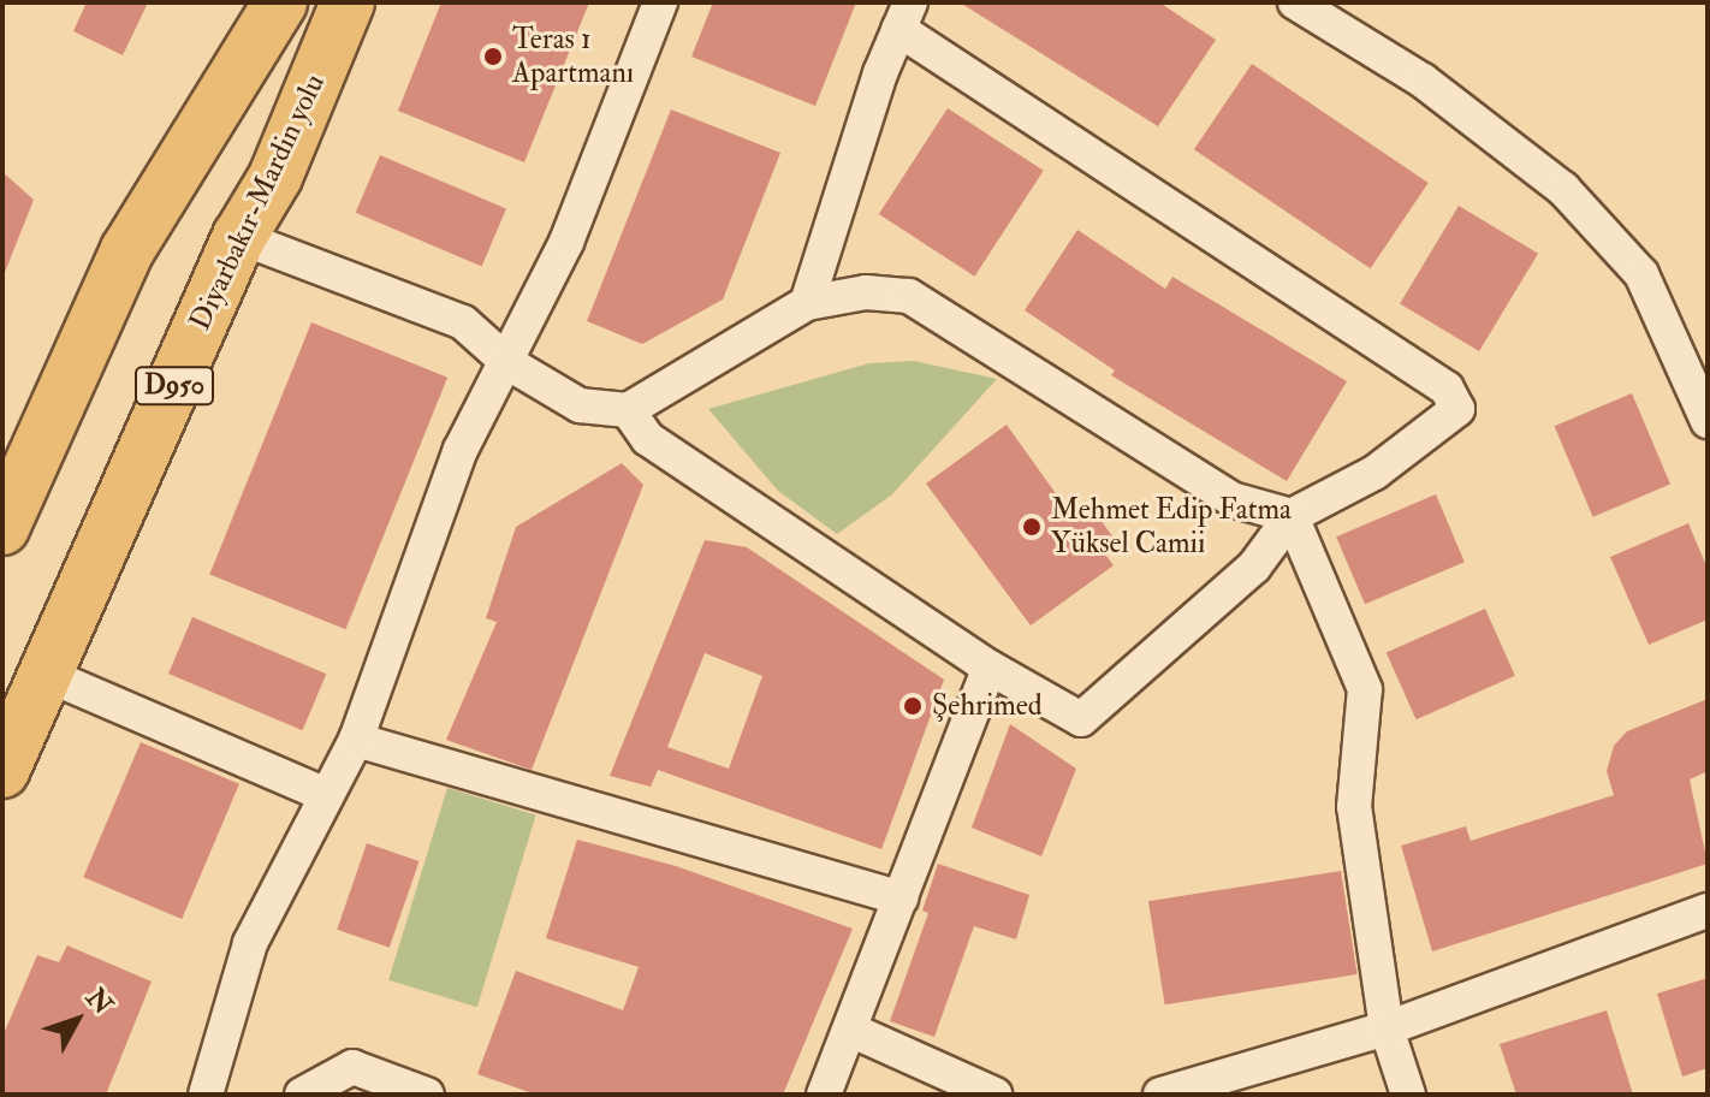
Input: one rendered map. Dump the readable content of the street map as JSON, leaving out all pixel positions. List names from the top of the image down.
{
  "streets": {
    "highway": ["Diyarbakır-Mardin yolu", "D950"]
  },
  "places": ["Teras 1 Apartmanı", "Mehmet Edip Fatma Yüksel Camii", "Şehrimed"],
  "north": "top right"
}
